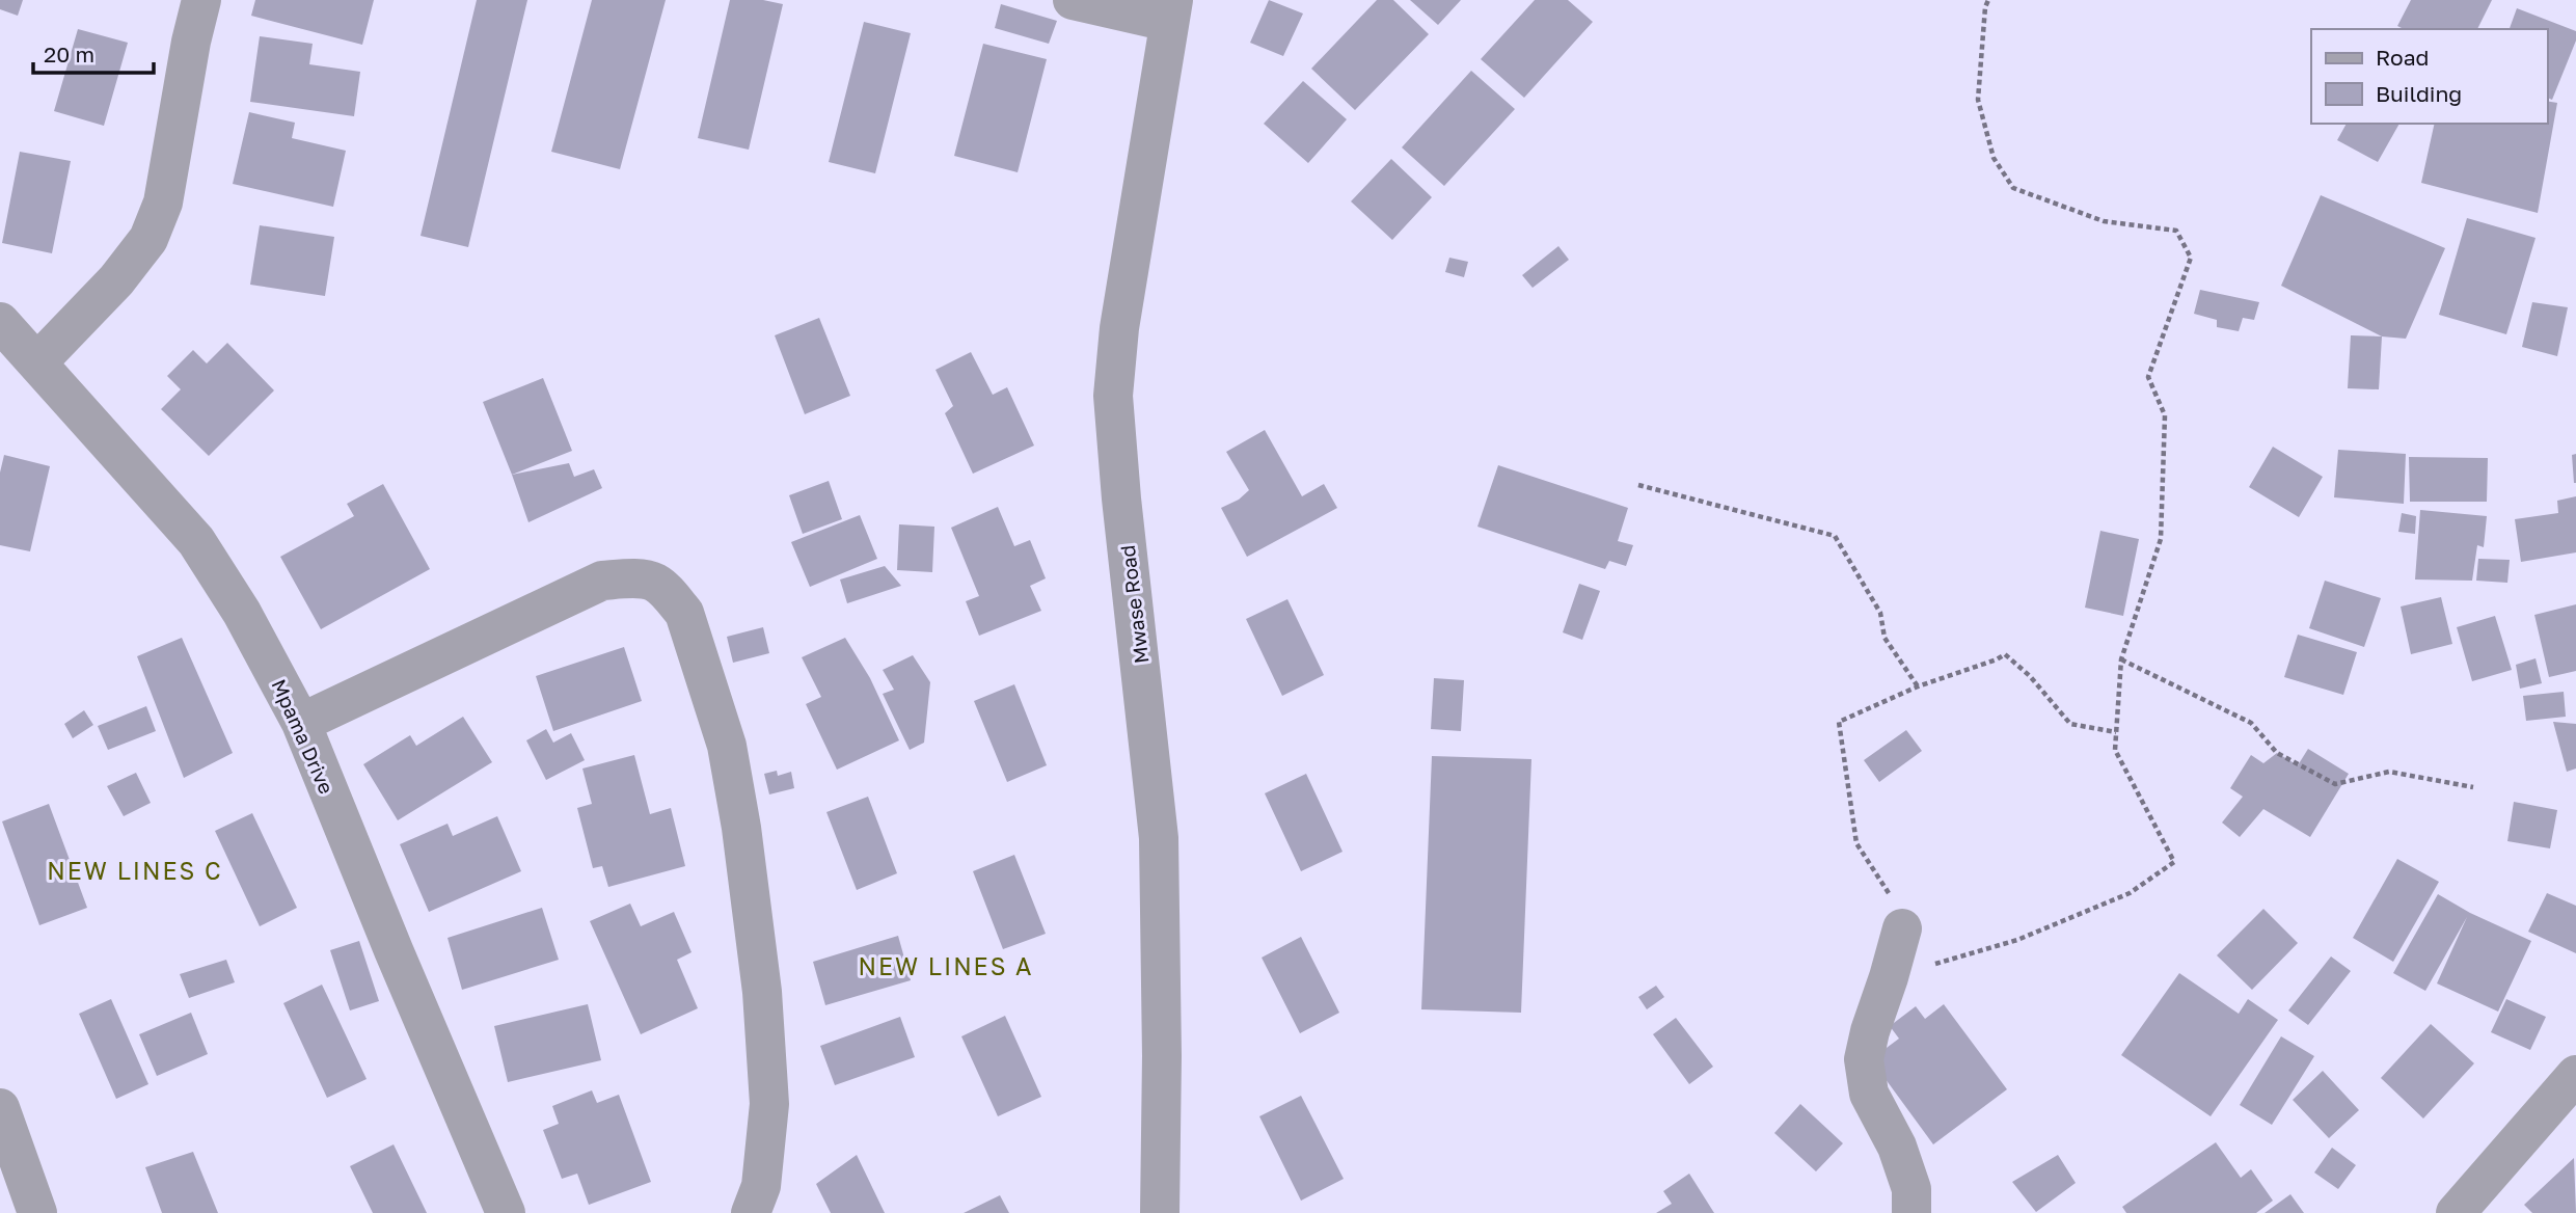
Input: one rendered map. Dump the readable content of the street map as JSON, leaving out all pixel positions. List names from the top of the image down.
{
  "streets": {
    "street": ["Mwase Road", "Mpama Drive"]
  },
  "districts": ["NEW LINES C", "NEW LINES A"],
  "legend": ["Road", "Building"],
  "scale_bar": "20 m"
}
